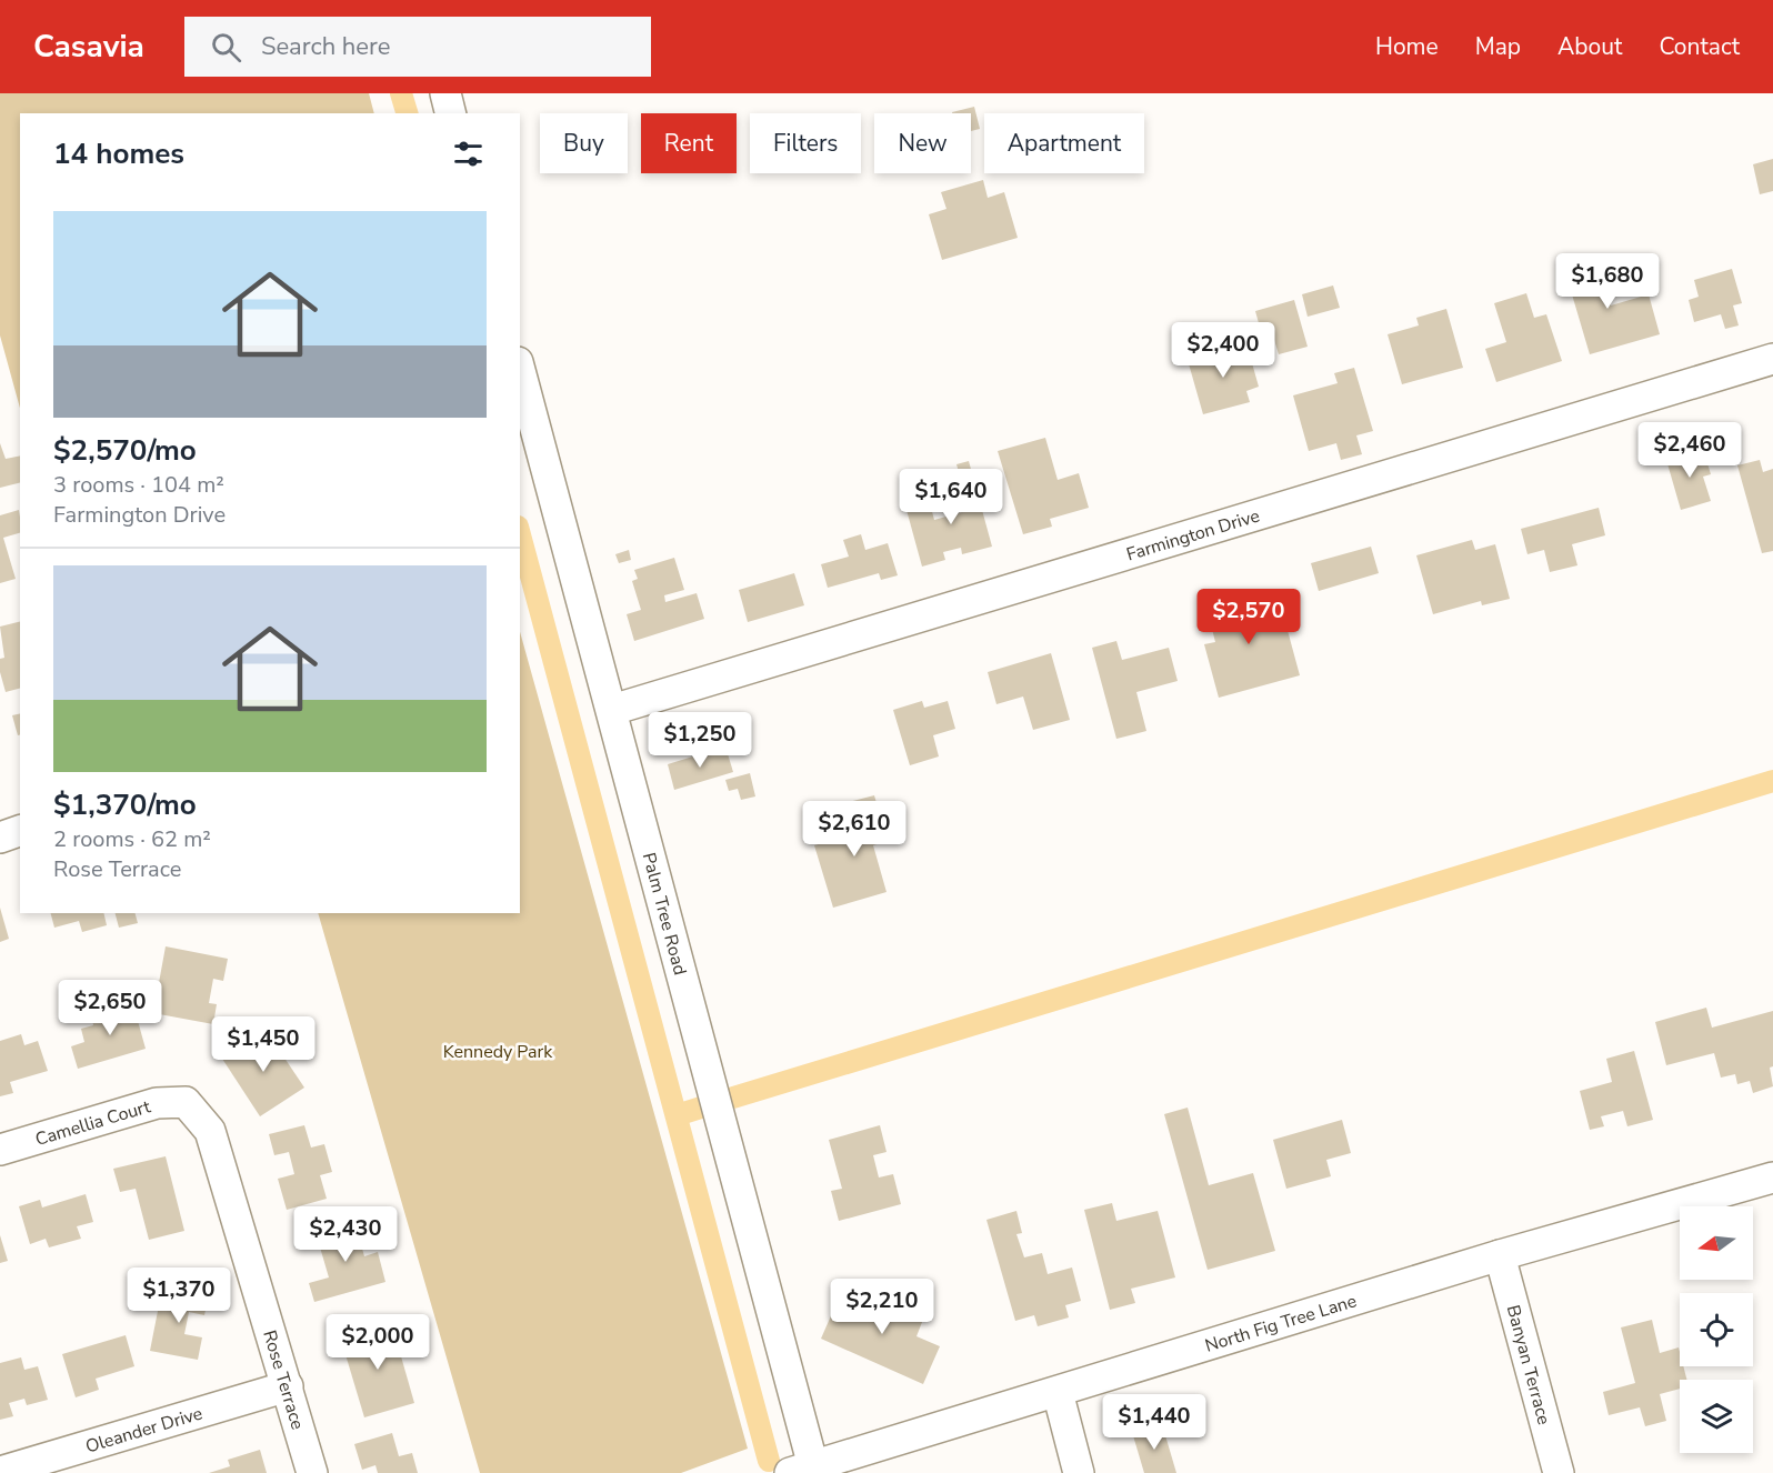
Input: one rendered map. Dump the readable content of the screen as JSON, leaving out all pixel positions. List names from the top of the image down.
{
  "streets": {
    "street": [
      "Farmington Drive",
      "Palm Tree Road",
      "Camellia Court",
      "North Fig Tree Lane",
      "Banyan Terrace",
      "Rose Terrace",
      "Oleander Drive"
    ]
  },
  "crossings": [
    ["Farmington Drive", "Palm Tree Road"],
    ["Palm Tree Road", "North Fig Tree Lane"],
    ["Camellia Court", "Rose Terrace"],
    ["North Fig Tree Lane", "Banyan Terrace"],
    ["Rose Terrace", "Oleander Drive"]
  ],
  "parks": ["Kennedy Park"],
  "north": "left",
  "page": {
    "header": "Casavia",
    "search": "Search here",
    "nav": [
      "Home",
      "Map",
      "About",
      "Contact"
    ],
    "chip": [
      "Buy",
      "Rent",
      "Filters",
      "New",
      "Apartment"
    ],
    "heading": "14 homes",
    "list": [
      {
        "name": "$2,570/mo",
        "note": "3 rooms · 104 m² · Farmington Drive"
      },
      {
        "name": "$1,370/mo",
        "note": "2 rooms · 62 m² · Rose Terrace"
      }
    ],
    "price": [
      "$1,680",
      "$2,400",
      "$2,460",
      "$1,640",
      "$2,570",
      "$1,250",
      "$2,610",
      "$2,650",
      "$1,450",
      "$2,430",
      "$1,370",
      "$2,210",
      "$2,000",
      "$1,440"
    ]
  }
}
